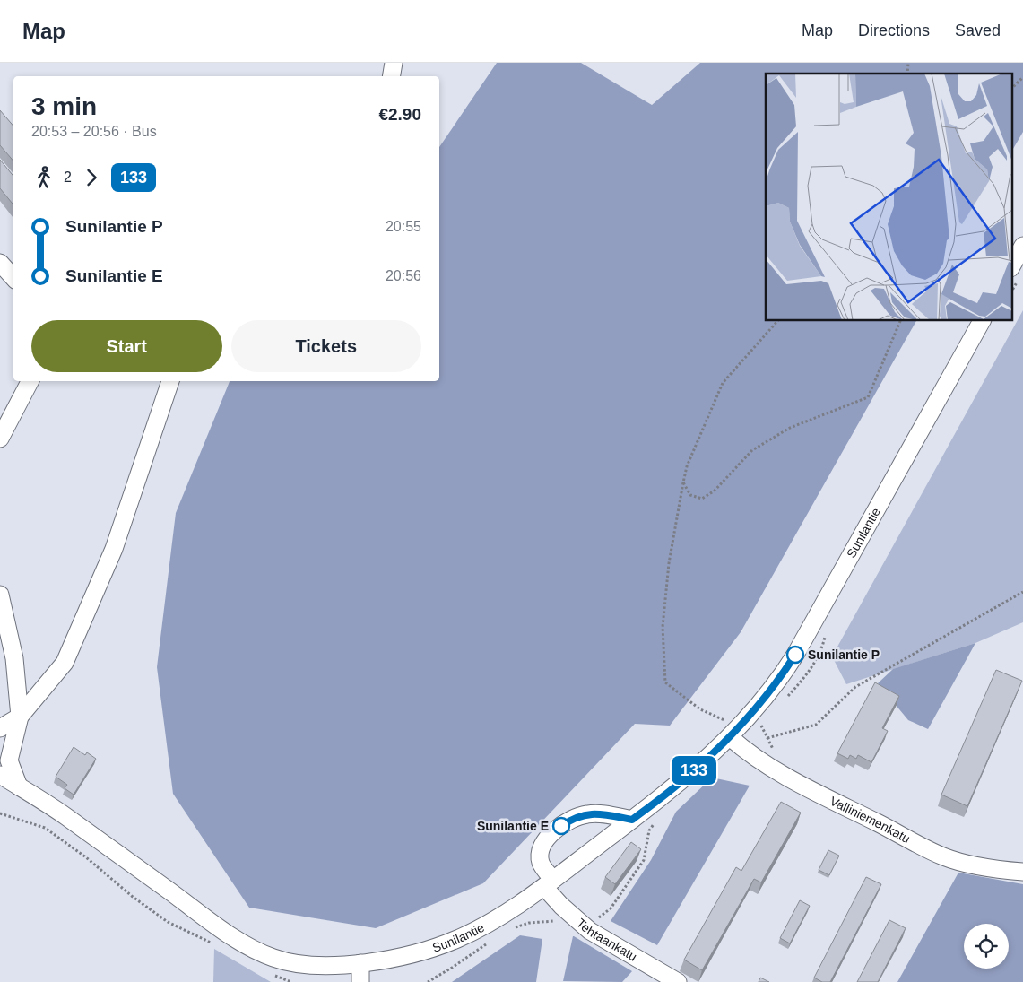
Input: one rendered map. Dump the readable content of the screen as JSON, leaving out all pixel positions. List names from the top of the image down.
{
  "streets": {
    "street": ["Sunilantie", "Valliniemenkatu", "Tehtaankatu"]
  },
  "crossings": [
    ["Sunilantie", "Valliniemenkatu"],
    ["Sunilantie", "Tehtaankatu"]
  ],
  "places": ["Sunilantie P", "Sunilantie E"],
  "lines": ["bus line 133"],
  "page": {
    "header": "Map",
    "nav": ["Map", "Directions", "Saved"],
    "on_map": "133",
    "heading": ["3 min", "20:53 – 20:56 · Bus", "€2.90"],
    "legs": ["2", "133"],
    "list": [
      {
        "name": "Sunilantie P",
        "value": "20:55"
      },
      {
        "name": "Sunilantie E",
        "value": "20:56"
      }
    ],
    "buttons": ["Start", "Tickets"]
  }
}
